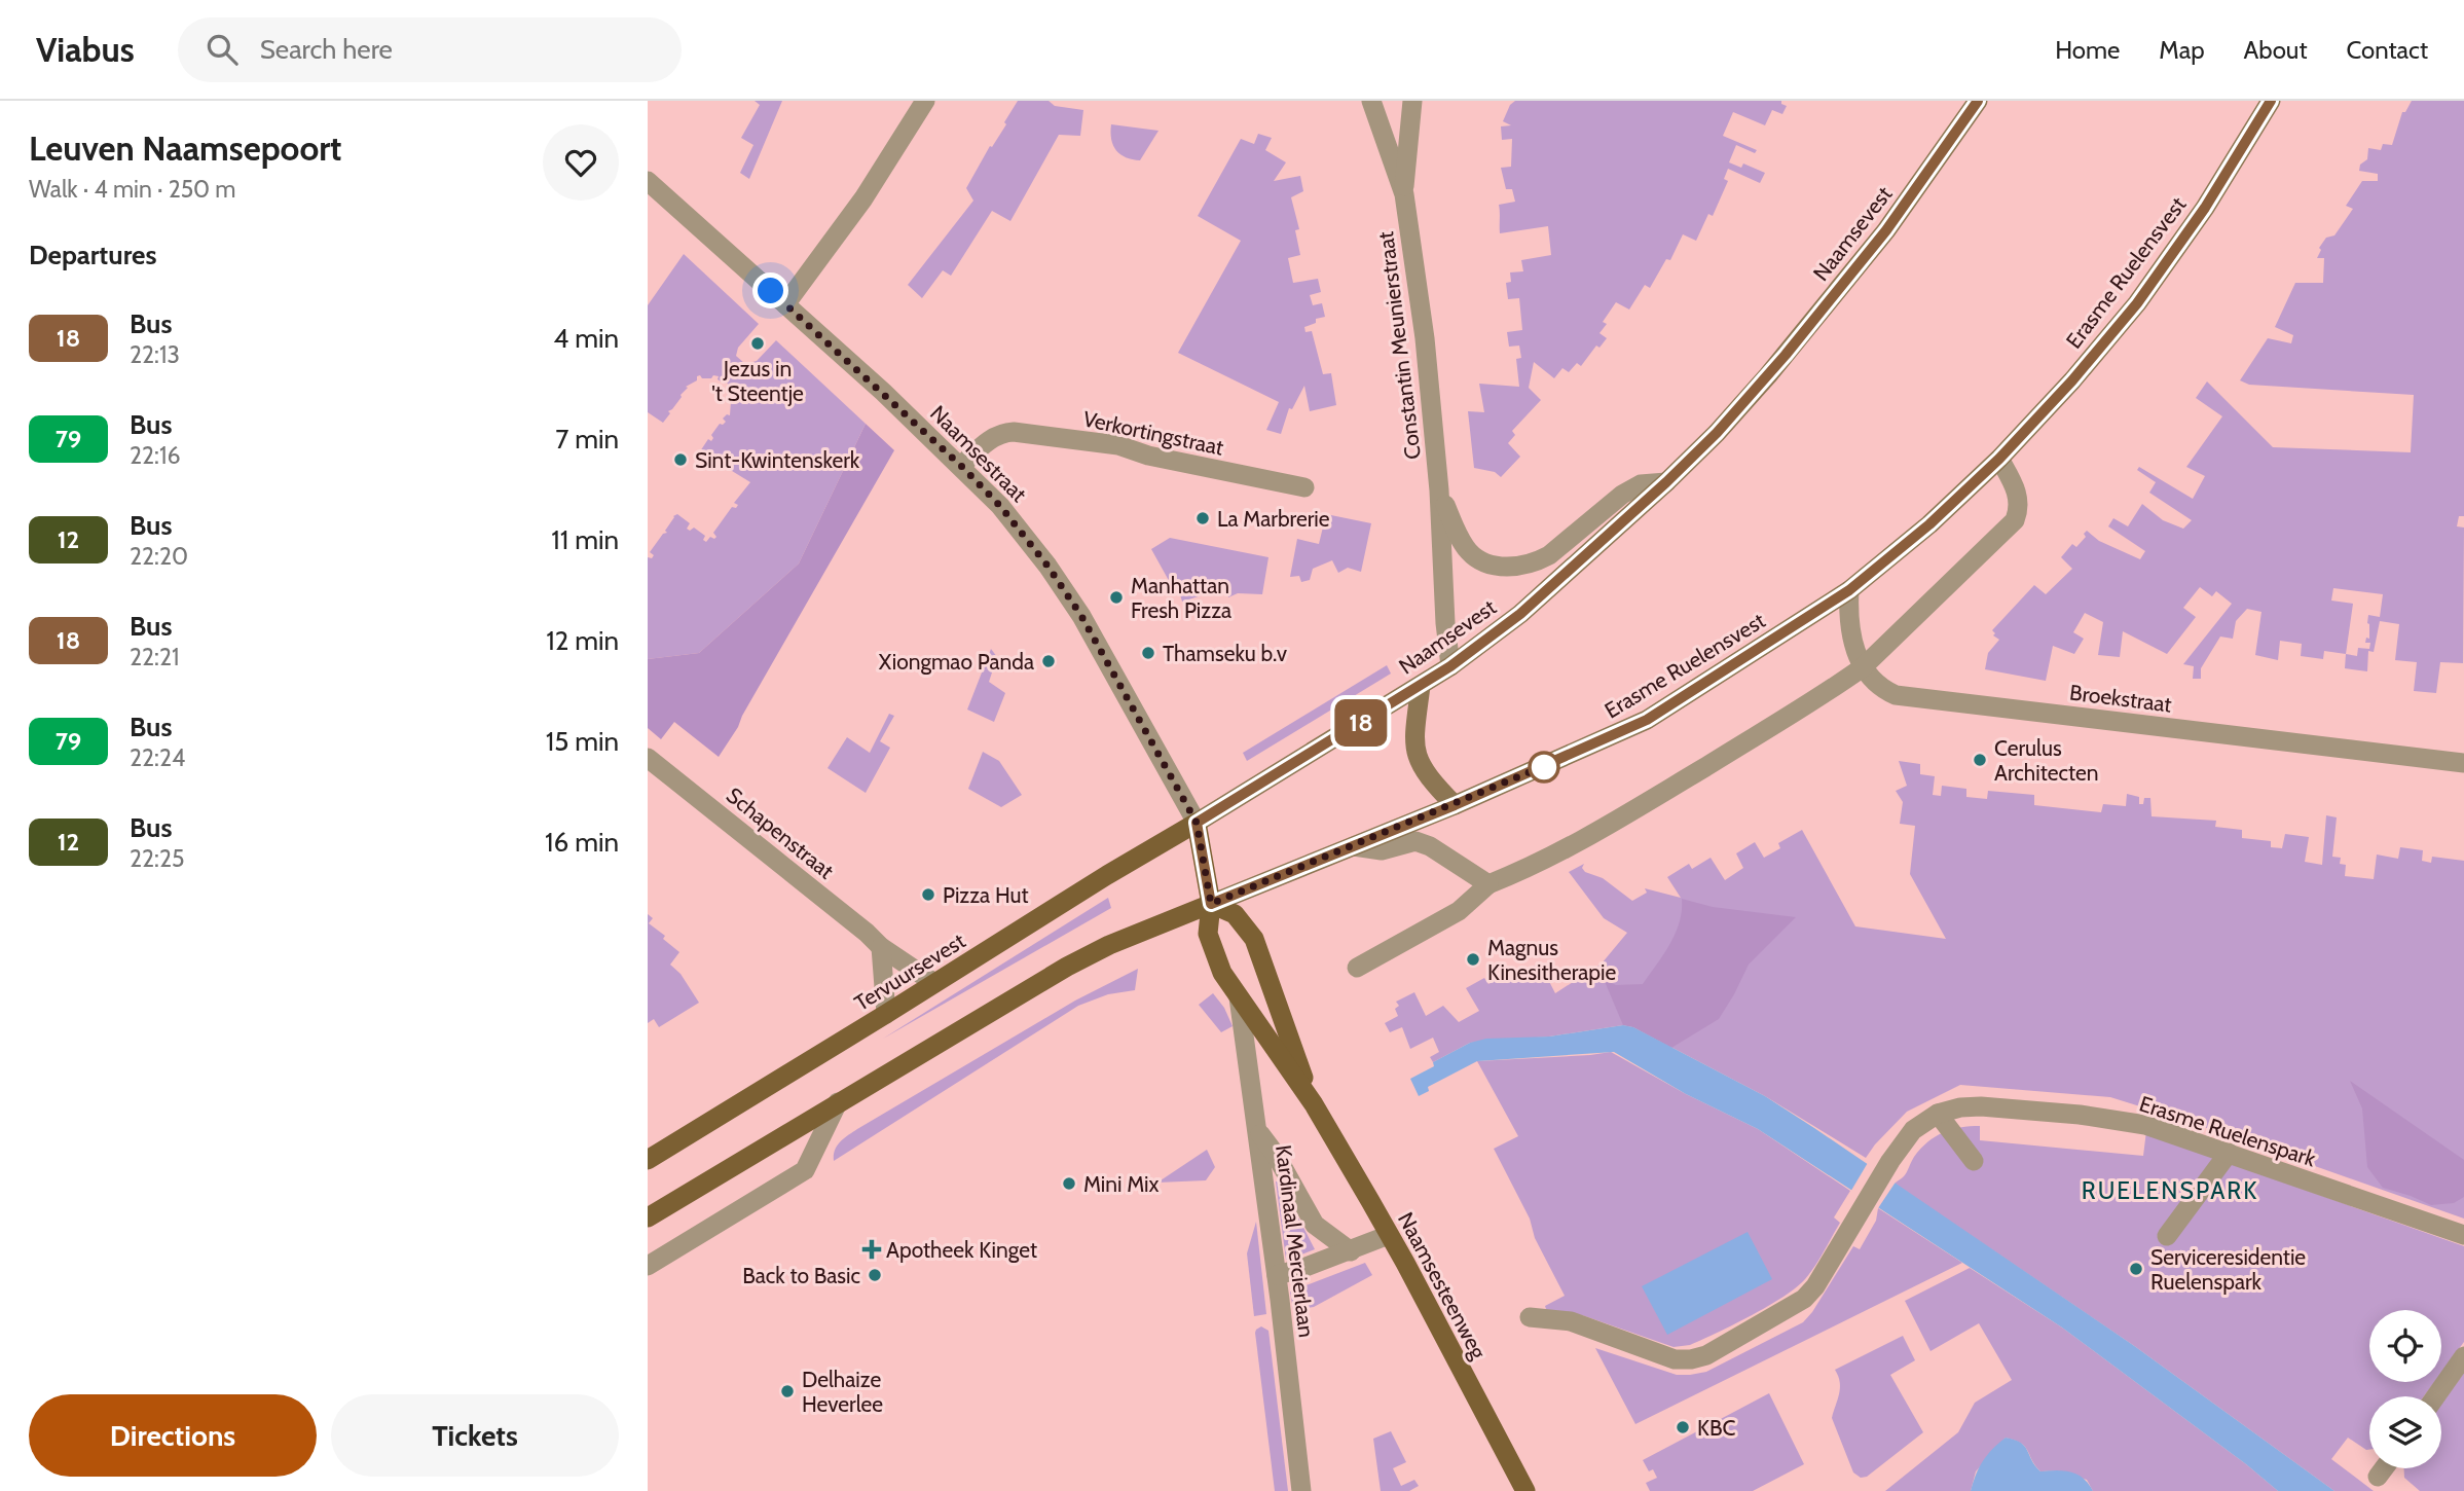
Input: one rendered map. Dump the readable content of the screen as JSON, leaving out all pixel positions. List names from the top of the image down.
{
  "streets": {
    "main road": [
      "Naamsevest",
      "Erasme Ruelensvest",
      "Tervuursevest",
      "Naamsesteenweg"
    ],
    "street": [
      "Constantin Meunierstraat",
      "Verkortingstraat",
      "Naamsestraat",
      "Broekstraat",
      "Schapenstraat",
      "Erasme Ruelenspark",
      "Kardinaal Mercierlaan"
    ]
  },
  "crossings": [
    ["Naamsevest", "Constantin Meunierstraat"],
    ["Naamsevest", "Naamsestraat"],
    ["Naamsevest", "Tervuursevest"],
    ["Erasme Ruelensvest", "Broekstraat"],
    ["Erasme Ruelensvest", "Naamsesteenweg"],
    ["Verkortingstraat", "Naamsestraat"],
    ["Naamsestraat", "Tervuursevest"],
    ["Schapenstraat", "Tervuursevest"],
    ["Kardinaal Mercierlaan", "Naamsesteenweg"]
  ],
  "districts": ["RUELENSPARK"],
  "places": {
    "other": [
      "Jezus in 't Steentje",
      "Sint-Kwintenskerk",
      "La Marbrerie",
      "Manhattan Fresh Pizza",
      "Thamseku b.v",
      "Xiongmao Panda",
      "Cerulus Architecten",
      "Pizza Hut",
      "Magnus Kinesitherapie",
      "Mini Mix",
      "Serviceresidentie Ruelenspark",
      "Back to Basic",
      "Delhaize Heverlee",
      "KBC"
    ],
    "health": ["Apotheek Kinget"]
  },
  "lines": ["bus line 18"],
  "page": {
    "header": "Viabus",
    "search": "Search here",
    "nav": [
      "Home",
      "Map",
      "About",
      "Contact"
    ],
    "heading": [
      ["Leuven Naamsepoort", "Walk · 4 min · 250 m"],
      "Departures"
    ],
    "on_map": "18",
    "list": [
      {
        "mark": "18",
        "name": "Bus",
        "note": "22:13",
        "value": "4 min"
      },
      {
        "mark": "79",
        "name": "Bus",
        "note": "22:16",
        "value": "7 min"
      },
      {
        "mark": "12",
        "name": "Bus",
        "note": "22:20",
        "value": "11 min"
      },
      {
        "mark": "18",
        "name": "Bus",
        "note": "22:21",
        "value": "12 min"
      },
      {
        "mark": "79",
        "name": "Bus",
        "note": "22:24",
        "value": "15 min"
      },
      {
        "mark": "12",
        "name": "Bus",
        "note": "22:25",
        "value": "16 min"
      }
    ],
    "buttons": ["Directions", "Tickets"]
  }
}
